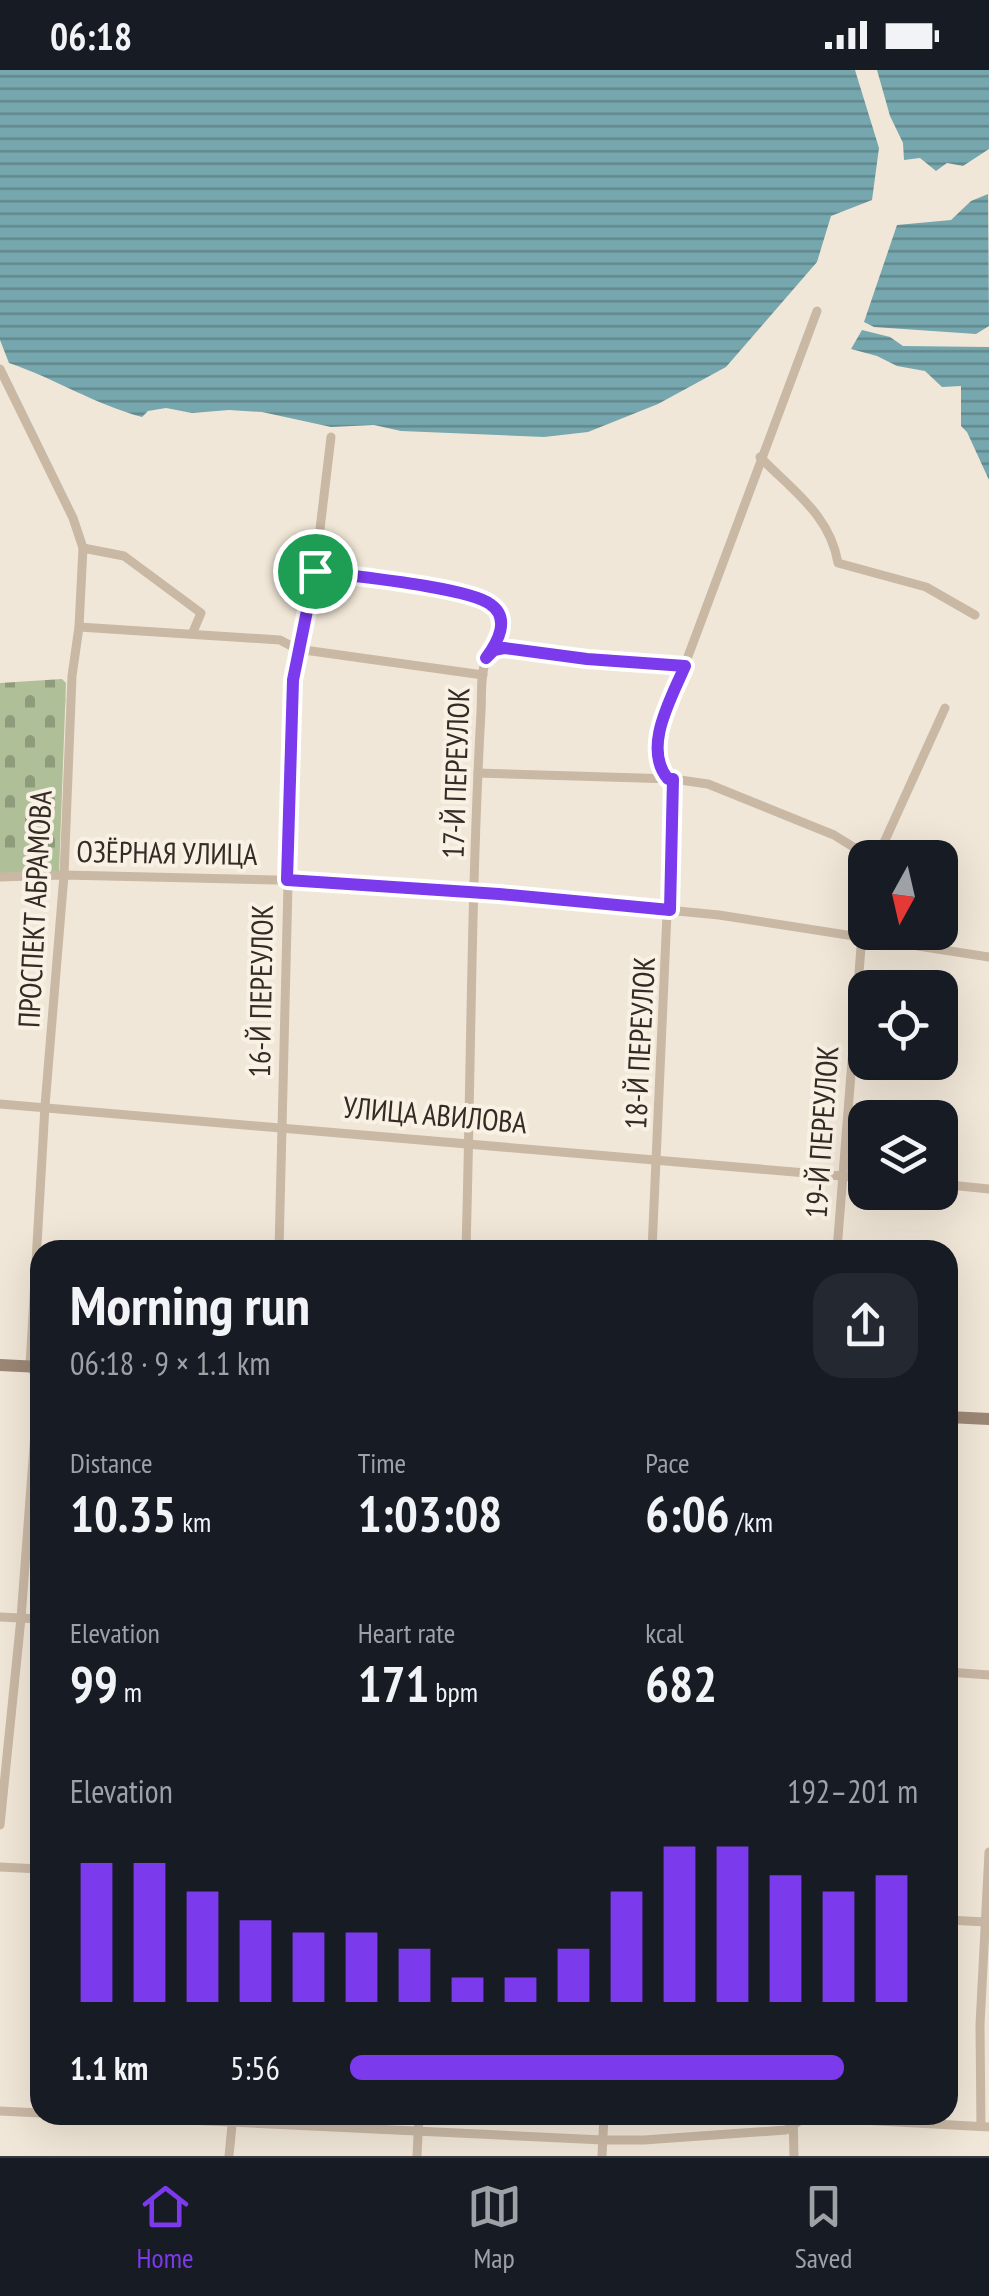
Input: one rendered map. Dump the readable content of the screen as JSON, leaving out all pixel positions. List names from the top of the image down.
{
  "streets": {
    "street": [
      "17-Й ПЕРЕУЛОК",
      "ОЗЁРНАЯ УЛИЦА",
      "ПРОСПЕКТ АБРАМОВА",
      "16-Й ПЕРЕУЛОК",
      "18-Й ПЕРЕУЛОК",
      "УЛИЦА АВИЛОВА",
      "19-Й ПЕРЕУЛОК"
    ]
  },
  "crossings": [
    ["17-Й ПЕРЕУЛОК", "ОЗЁРНАЯ УЛИЦА"],
    ["17-Й ПЕРЕУЛОК", "16-Й ПЕРЕУЛОК"],
    ["17-Й ПЕРЕУЛОК", "УЛИЦА АВИЛОВА"],
    ["ОЗЁРНАЯ УЛИЦА", "ПРОСПЕКТ АБРАМОВА"],
    ["ОЗЁРНАЯ УЛИЦА", "16-Й ПЕРЕУЛОК"],
    ["ОЗЁРНАЯ УЛИЦА", "18-Й ПЕРЕУЛОК"],
    ["ПРОСПЕКТ АБРАМОВА", "УЛИЦА АВИЛОВА"],
    ["16-Й ПЕРЕУЛОК", "УЛИЦА АВИЛОВА"],
    ["18-Й ПЕРЕУЛОК", "УЛИЦА АВИЛОВА"],
    ["УЛИЦА АВИЛОВА", "19-Й ПЕРЕУЛОК"]
  ],
  "north": "bottom",
  "page": {
    "status": "06:18",
    "heading": ["Morning run", "06:18 · 9 × 1.1 km"],
    "stats": [
      ["Distance", "10.35 km"],
      ["Time", "1:03:08"],
      ["Pace", "6:06 /km"],
      ["Elevation", "99 m"],
      ["Heart rate", "171 bpm"],
      ["kcal", "682"]
    ],
    "chart": ["Elevation", "192–201 m"],
    "list": [
      {
        "name": "1.1 km",
        "note": "5:56"
      }
    ],
    "tabs": ["Home", "Map", "Saved"]
  }
}
